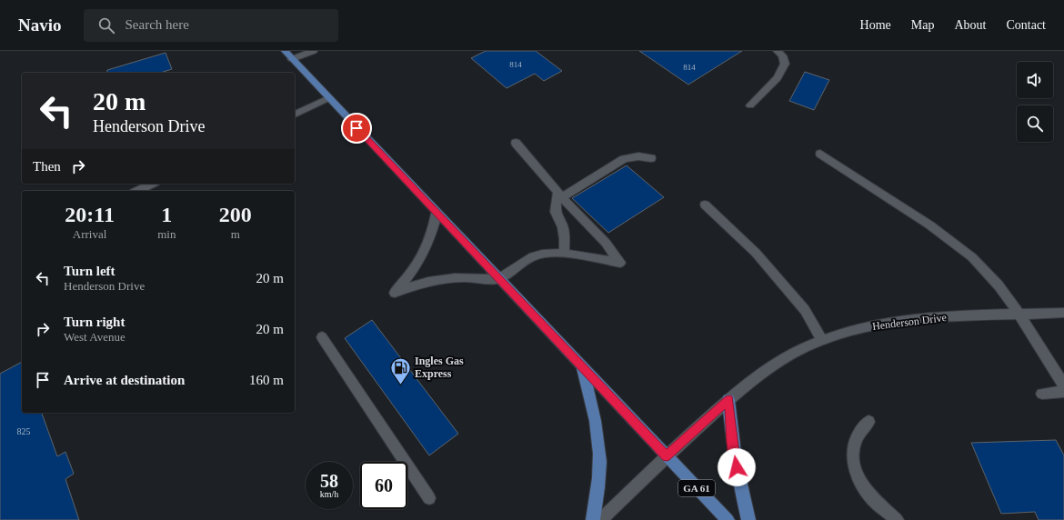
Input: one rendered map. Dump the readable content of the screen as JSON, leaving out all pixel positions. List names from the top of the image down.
{
  "streets": {
    "main road": ["GA 61"],
    "street": ["Henderson Drive"]
  },
  "crossings": [
    ["Henderson Drive", "GA 61"]
  ],
  "places": {
    "fuel station": ["Ingles Gas Express"]
  },
  "house_numbers": ["814", "814", "825"],
  "page": {
    "header": "Navio",
    "search": "Search here",
    "nav": [
      "Home",
      "Map",
      "About",
      "Contact"
    ],
    "turn": ["20 m", "Henderson Drive"],
    "then": "Then",
    "eta": [
      "20:11",
      "Arrival",
      "1",
      "min",
      "200",
      "m"
    ],
    "list": [
      {
        "name": "Turn left",
        "note": "Henderson Drive",
        "value": "20 m"
      },
      {
        "name": "Turn right",
        "note": "West Avenue",
        "value": "20 m"
      },
      {
        "name": "Arrive at destination",
        "value": "160 m"
      }
    ],
    "speed": "58 km/h",
    "limit": "60"
  }
}
